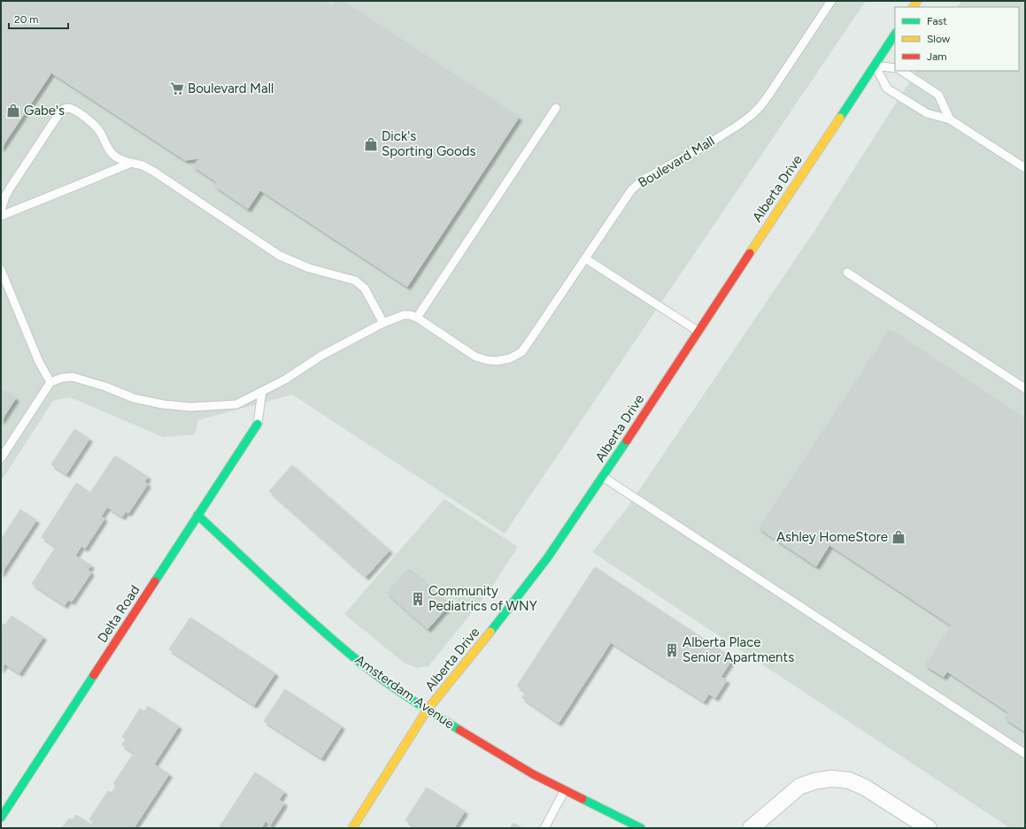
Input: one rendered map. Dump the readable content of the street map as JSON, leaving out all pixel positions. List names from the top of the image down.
{
  "streets": {
    "street": ["Alberta Drive", "Delta Road", "Amsterdam Avenue"],
    "lane": ["Boulevard Mall"]
  },
  "crossings": [
    ["Alberta Drive", "Amsterdam Avenue"],
    ["Delta Road", "Amsterdam Avenue"]
  ],
  "places": {
    "supermarket": ["Boulevard Mall"],
    "shop": ["Gabe's", "Dick's Sporting Goods", "Ashley HomeStore"],
    "building": ["Community Pediatrics of WNY", "Alberta Place Senior Apartments"]
  },
  "legend": ["Fast", "Slow", "Jam"],
  "scale_bar": "20 m"
}
